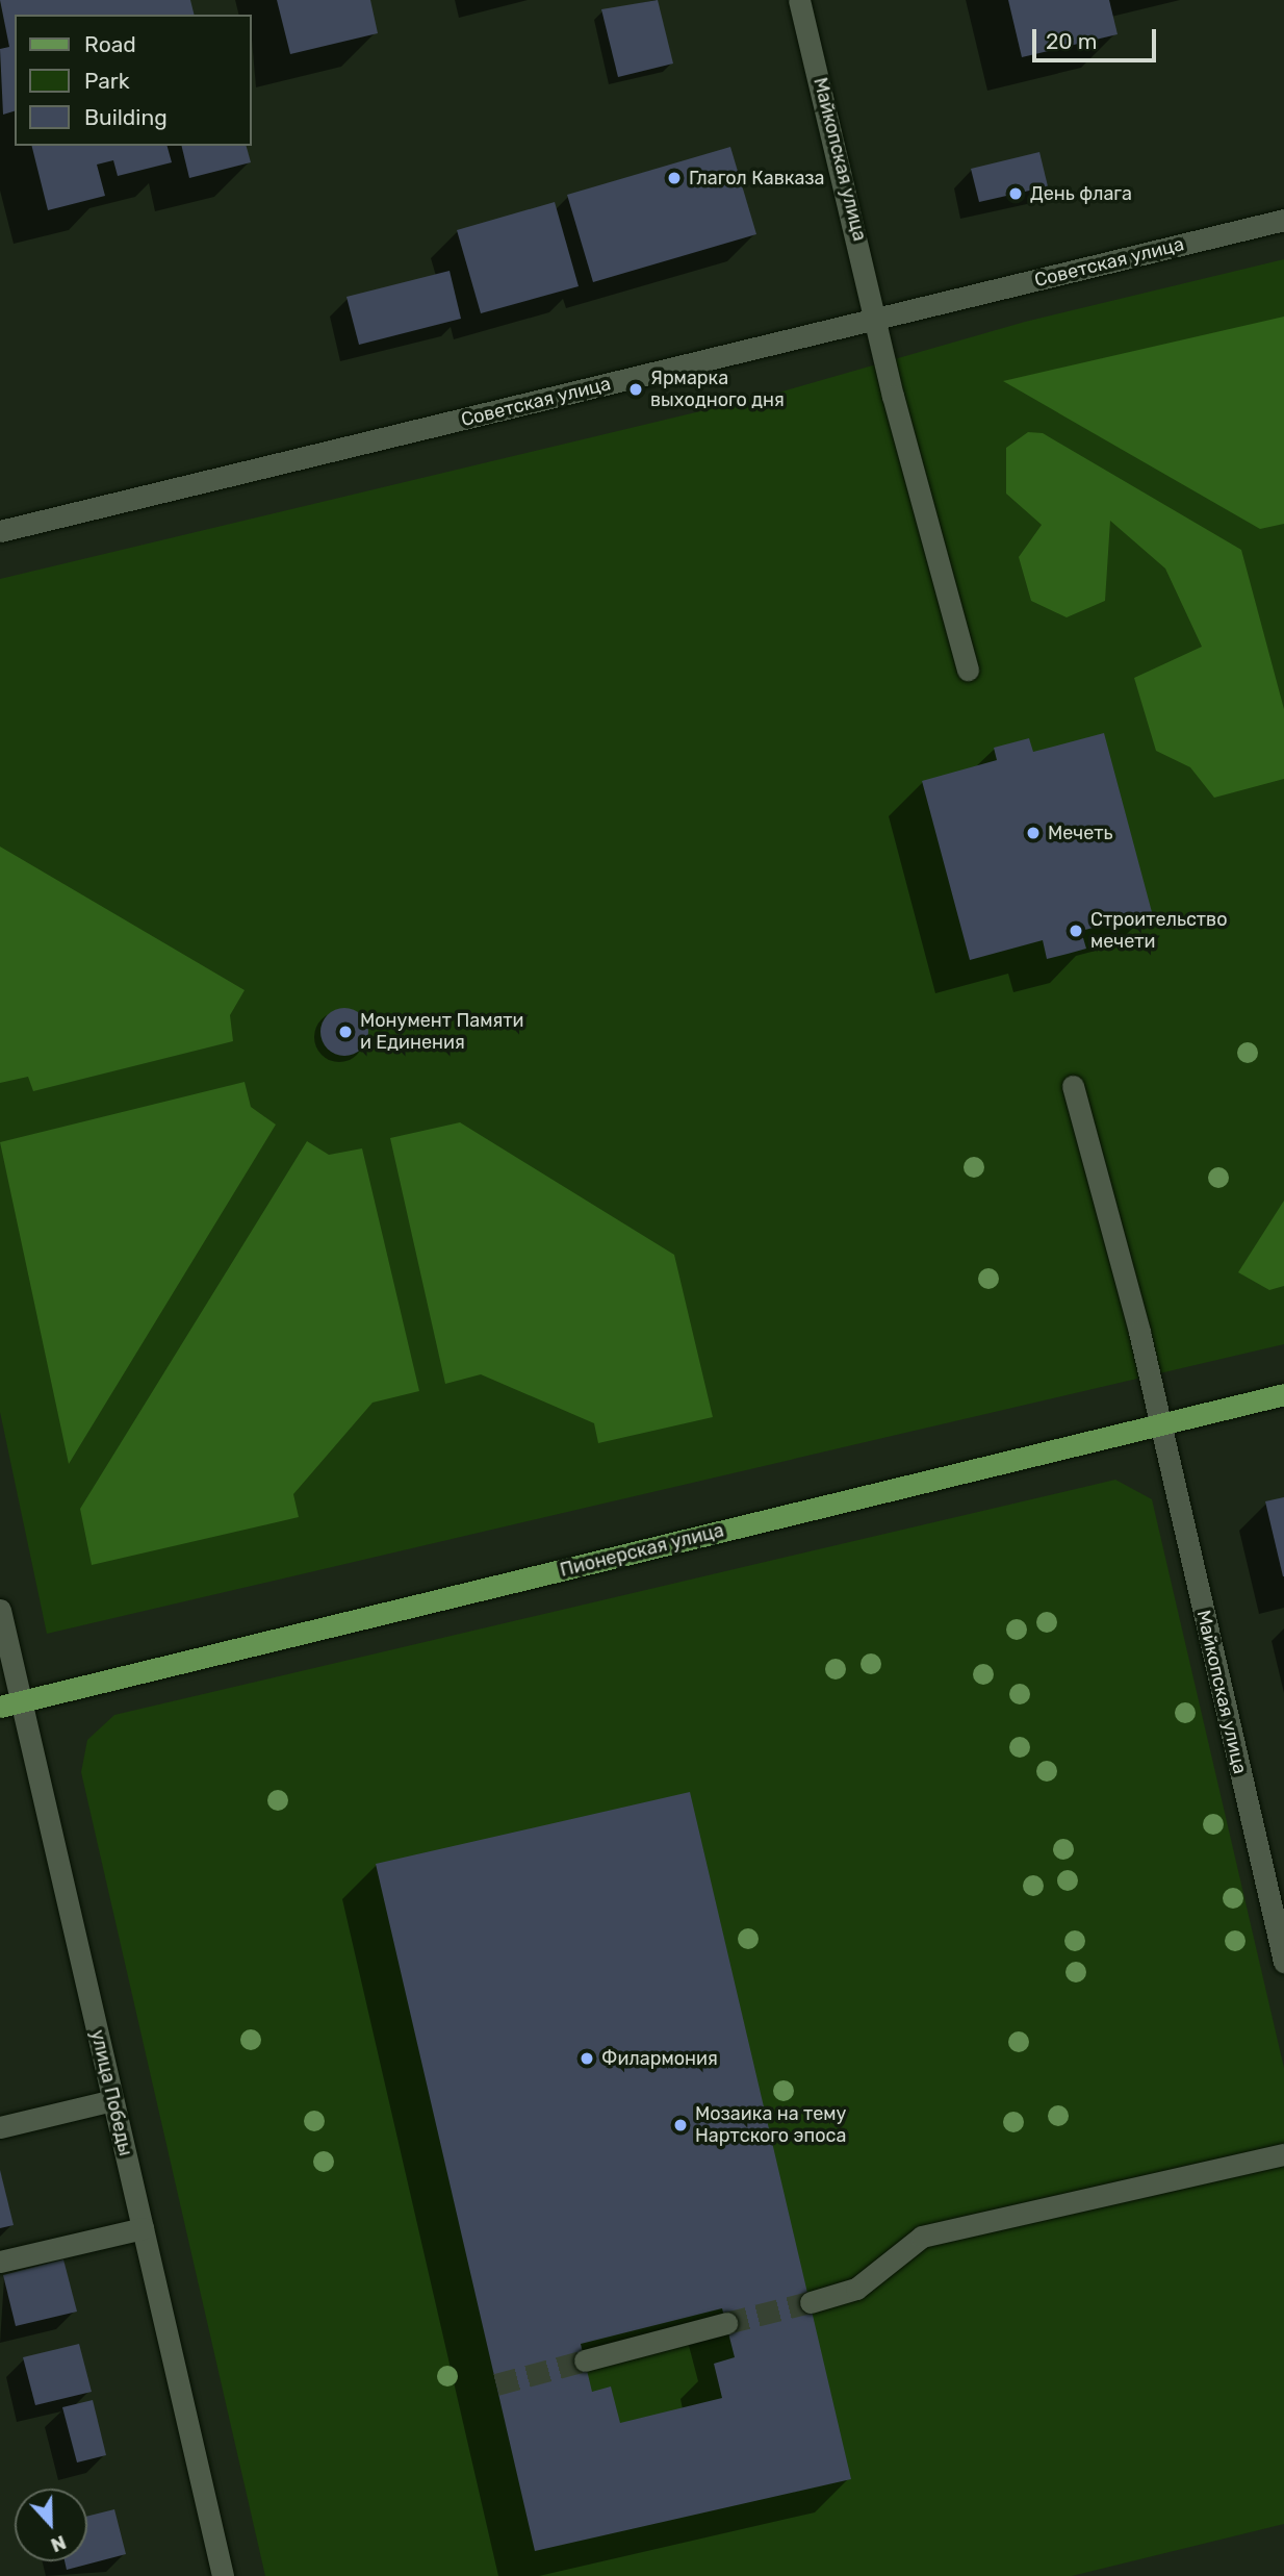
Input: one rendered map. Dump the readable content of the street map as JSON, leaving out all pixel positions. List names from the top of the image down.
{
  "streets": {
    "main road": ["Пионерская улица"],
    "street": ["Майкопская улица", "Советская улица", "улица Победы"]
  },
  "crossings": [
    ["Майкопская улица", "Советская улица"],
    ["Майкопская улица", "Пионерская улица"],
    ["Пионерская улица", "улица Победы"]
  ],
  "places": [
    "Глагол Кавказа",
    "День флага",
    "Ярмарка выходного дня",
    "Мечеть",
    "Строительство мечети",
    "Монумент Памяти и Единения",
    "Филармония",
    "Мозаика на тему Нартского эпоса"
  ],
  "legend": ["Road", "Park", "Building"],
  "scale_bar": "20 m",
  "north": "bottom"
}
